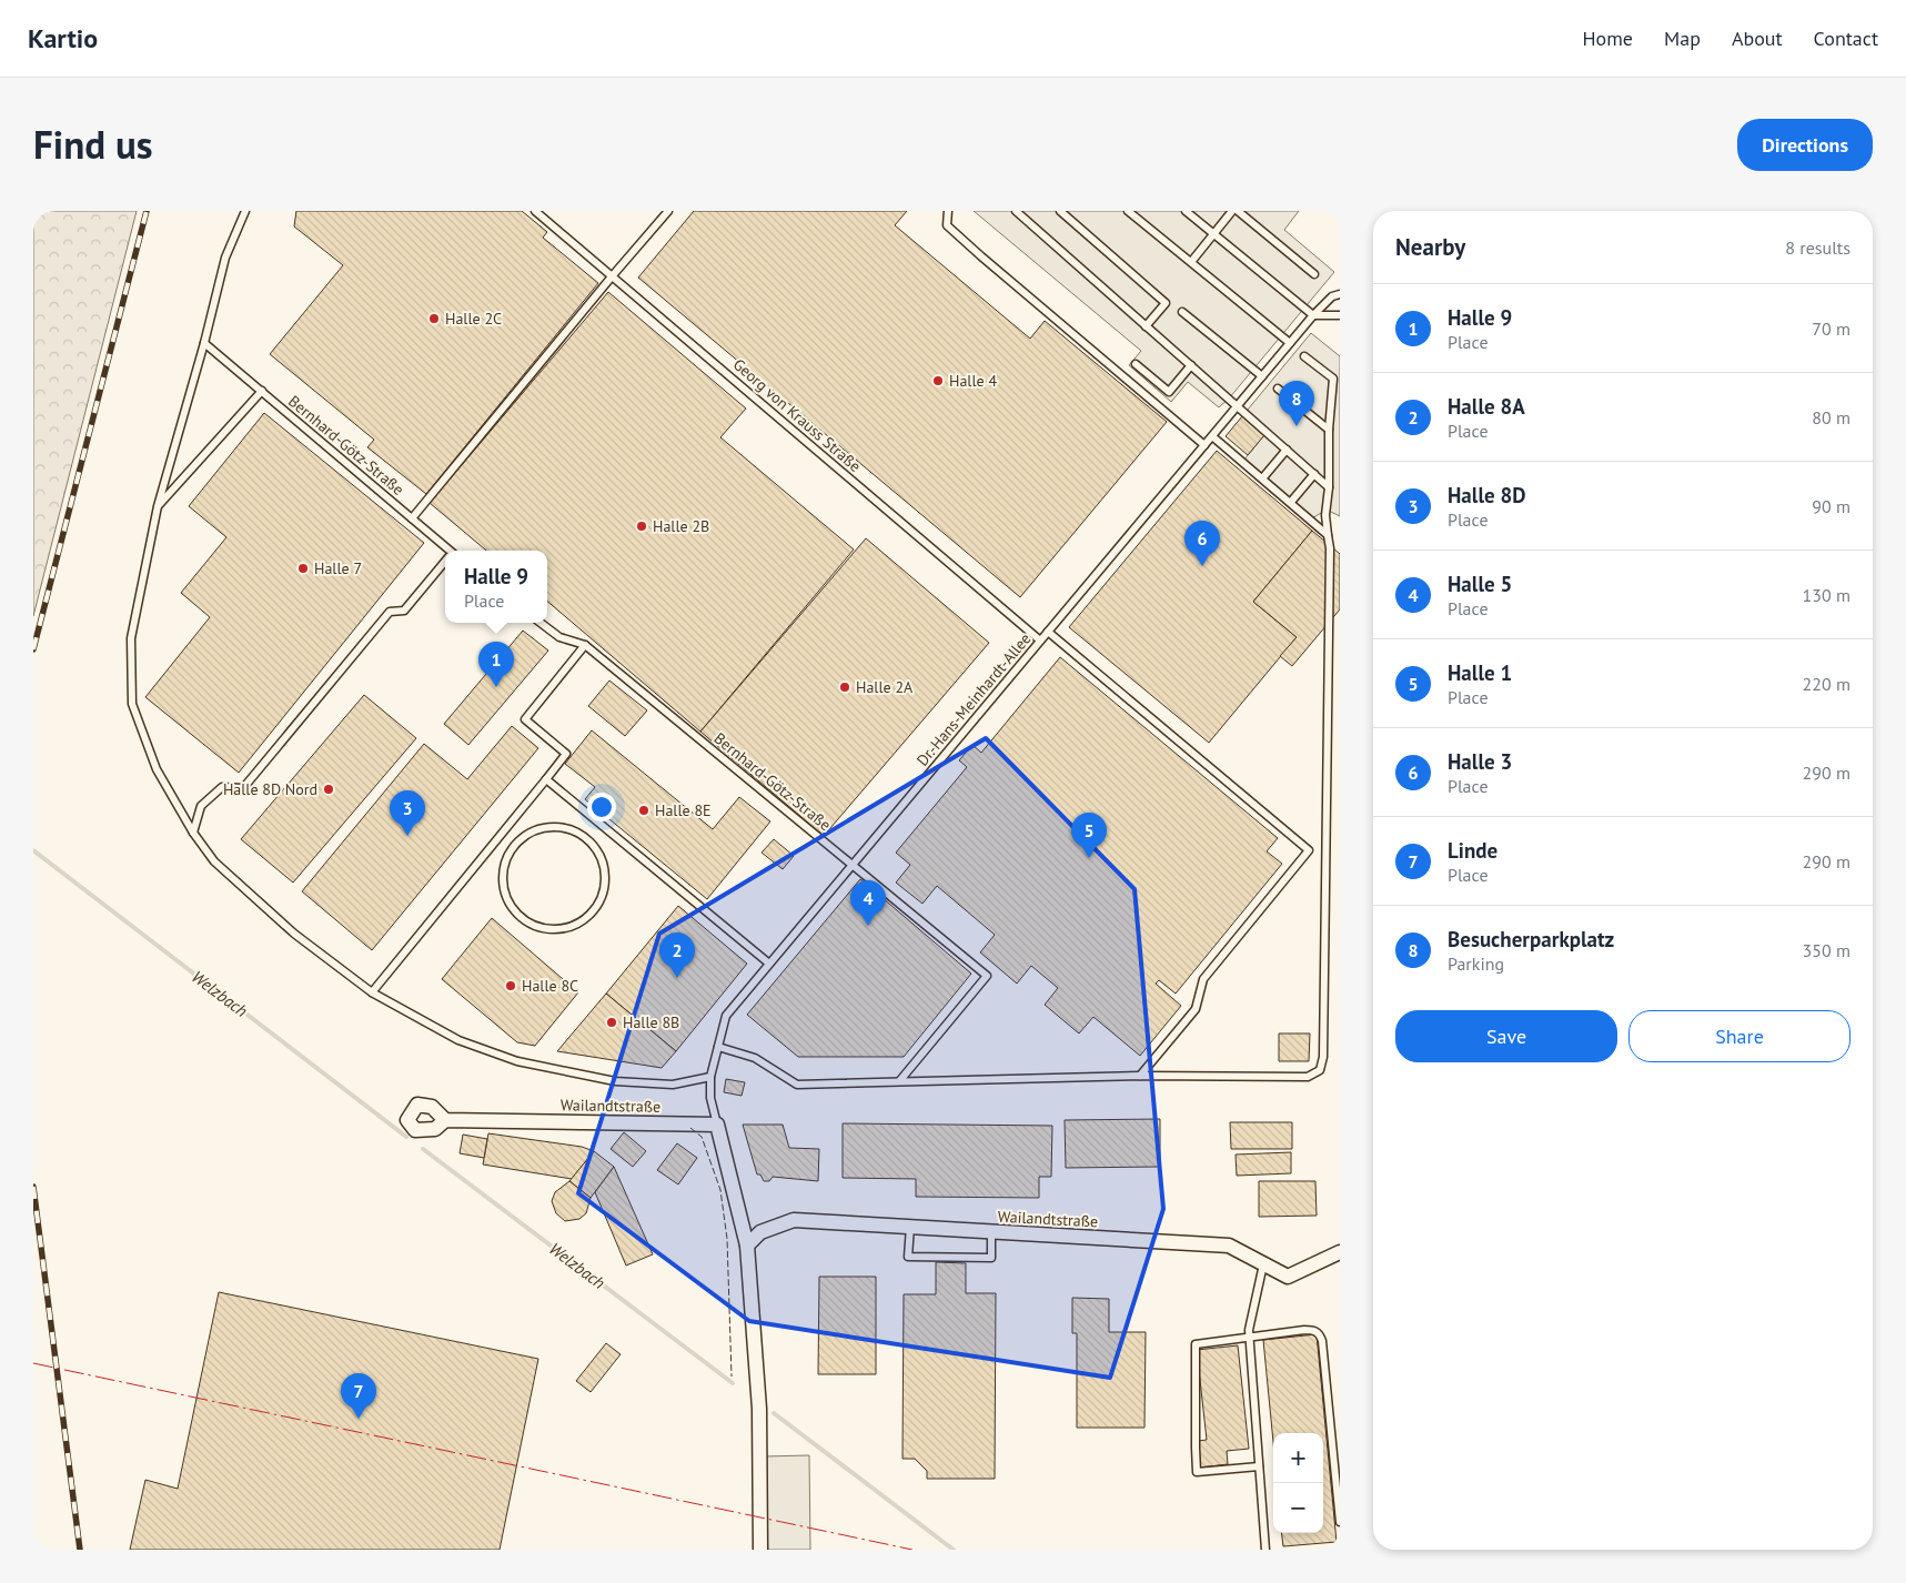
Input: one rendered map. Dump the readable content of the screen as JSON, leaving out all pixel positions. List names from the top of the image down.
{
  "streets": {
    "street": ["Wailandtstraße"],
    "lane": ["Georg von Krauss Straße", "Bernhard-Götz-Straße", "Dr.-Hans-Meinhardt-Allee"]
  },
  "crossings": [
    ["Georg von Krauss Straße", "Dr.-Hans-Meinhardt-Allee"],
    ["Bernhard-Götz-Straße", "Dr.-Hans-Meinhardt-Allee"],
    ["Dr.-Hans-Meinhardt-Allee", "Wailandtstraße"]
  ],
  "water": ["Welzbach"],
  "places": [
    "Halle 2C",
    "Halle 4",
    "Halle 2B",
    "Halle 7",
    "Halle 2A",
    "Halle 8D Nord",
    "Halle 8E",
    "Halle 8C",
    "Halle 8B"
  ],
  "page": {
    "header": "Kartio",
    "nav": [
      "Home",
      "Map",
      "About",
      "Contact"
    ],
    "title": "Find us",
    "buttons": [
      "Directions",
      ["Save", "Share"]
    ],
    "heading": ["Nearby", "8 results"],
    "list": [
      {
        "mark": "1",
        "name": "Halle 9",
        "note": "Place",
        "value": "70 m"
      },
      {
        "mark": "2",
        "name": "Halle 8A",
        "note": "Place",
        "value": "80 m"
      },
      {
        "mark": "3",
        "name": "Halle 8D",
        "note": "Place",
        "value": "90 m"
      },
      {
        "mark": "4",
        "name": "Halle 5",
        "note": "Place",
        "value": "130 m"
      },
      {
        "mark": "5",
        "name": "Halle 1",
        "note": "Place",
        "value": "220 m"
      },
      {
        "mark": "6",
        "name": "Halle 3",
        "note": "Place",
        "value": "290 m"
      },
      {
        "mark": "7",
        "name": "Linde",
        "note": "Place",
        "value": "290 m"
      },
      {
        "mark": "8",
        "name": "Besucherparkplatz",
        "note": "Parking",
        "value": "350 m"
      }
    ],
    "pins": [
      "8",
      "6",
      "1",
      "3",
      "5",
      "4",
      "2",
      "7"
    ],
    "popup": ["Halle 9", "Place"],
    "map_buttons": ["+", "−"]
  }
}
